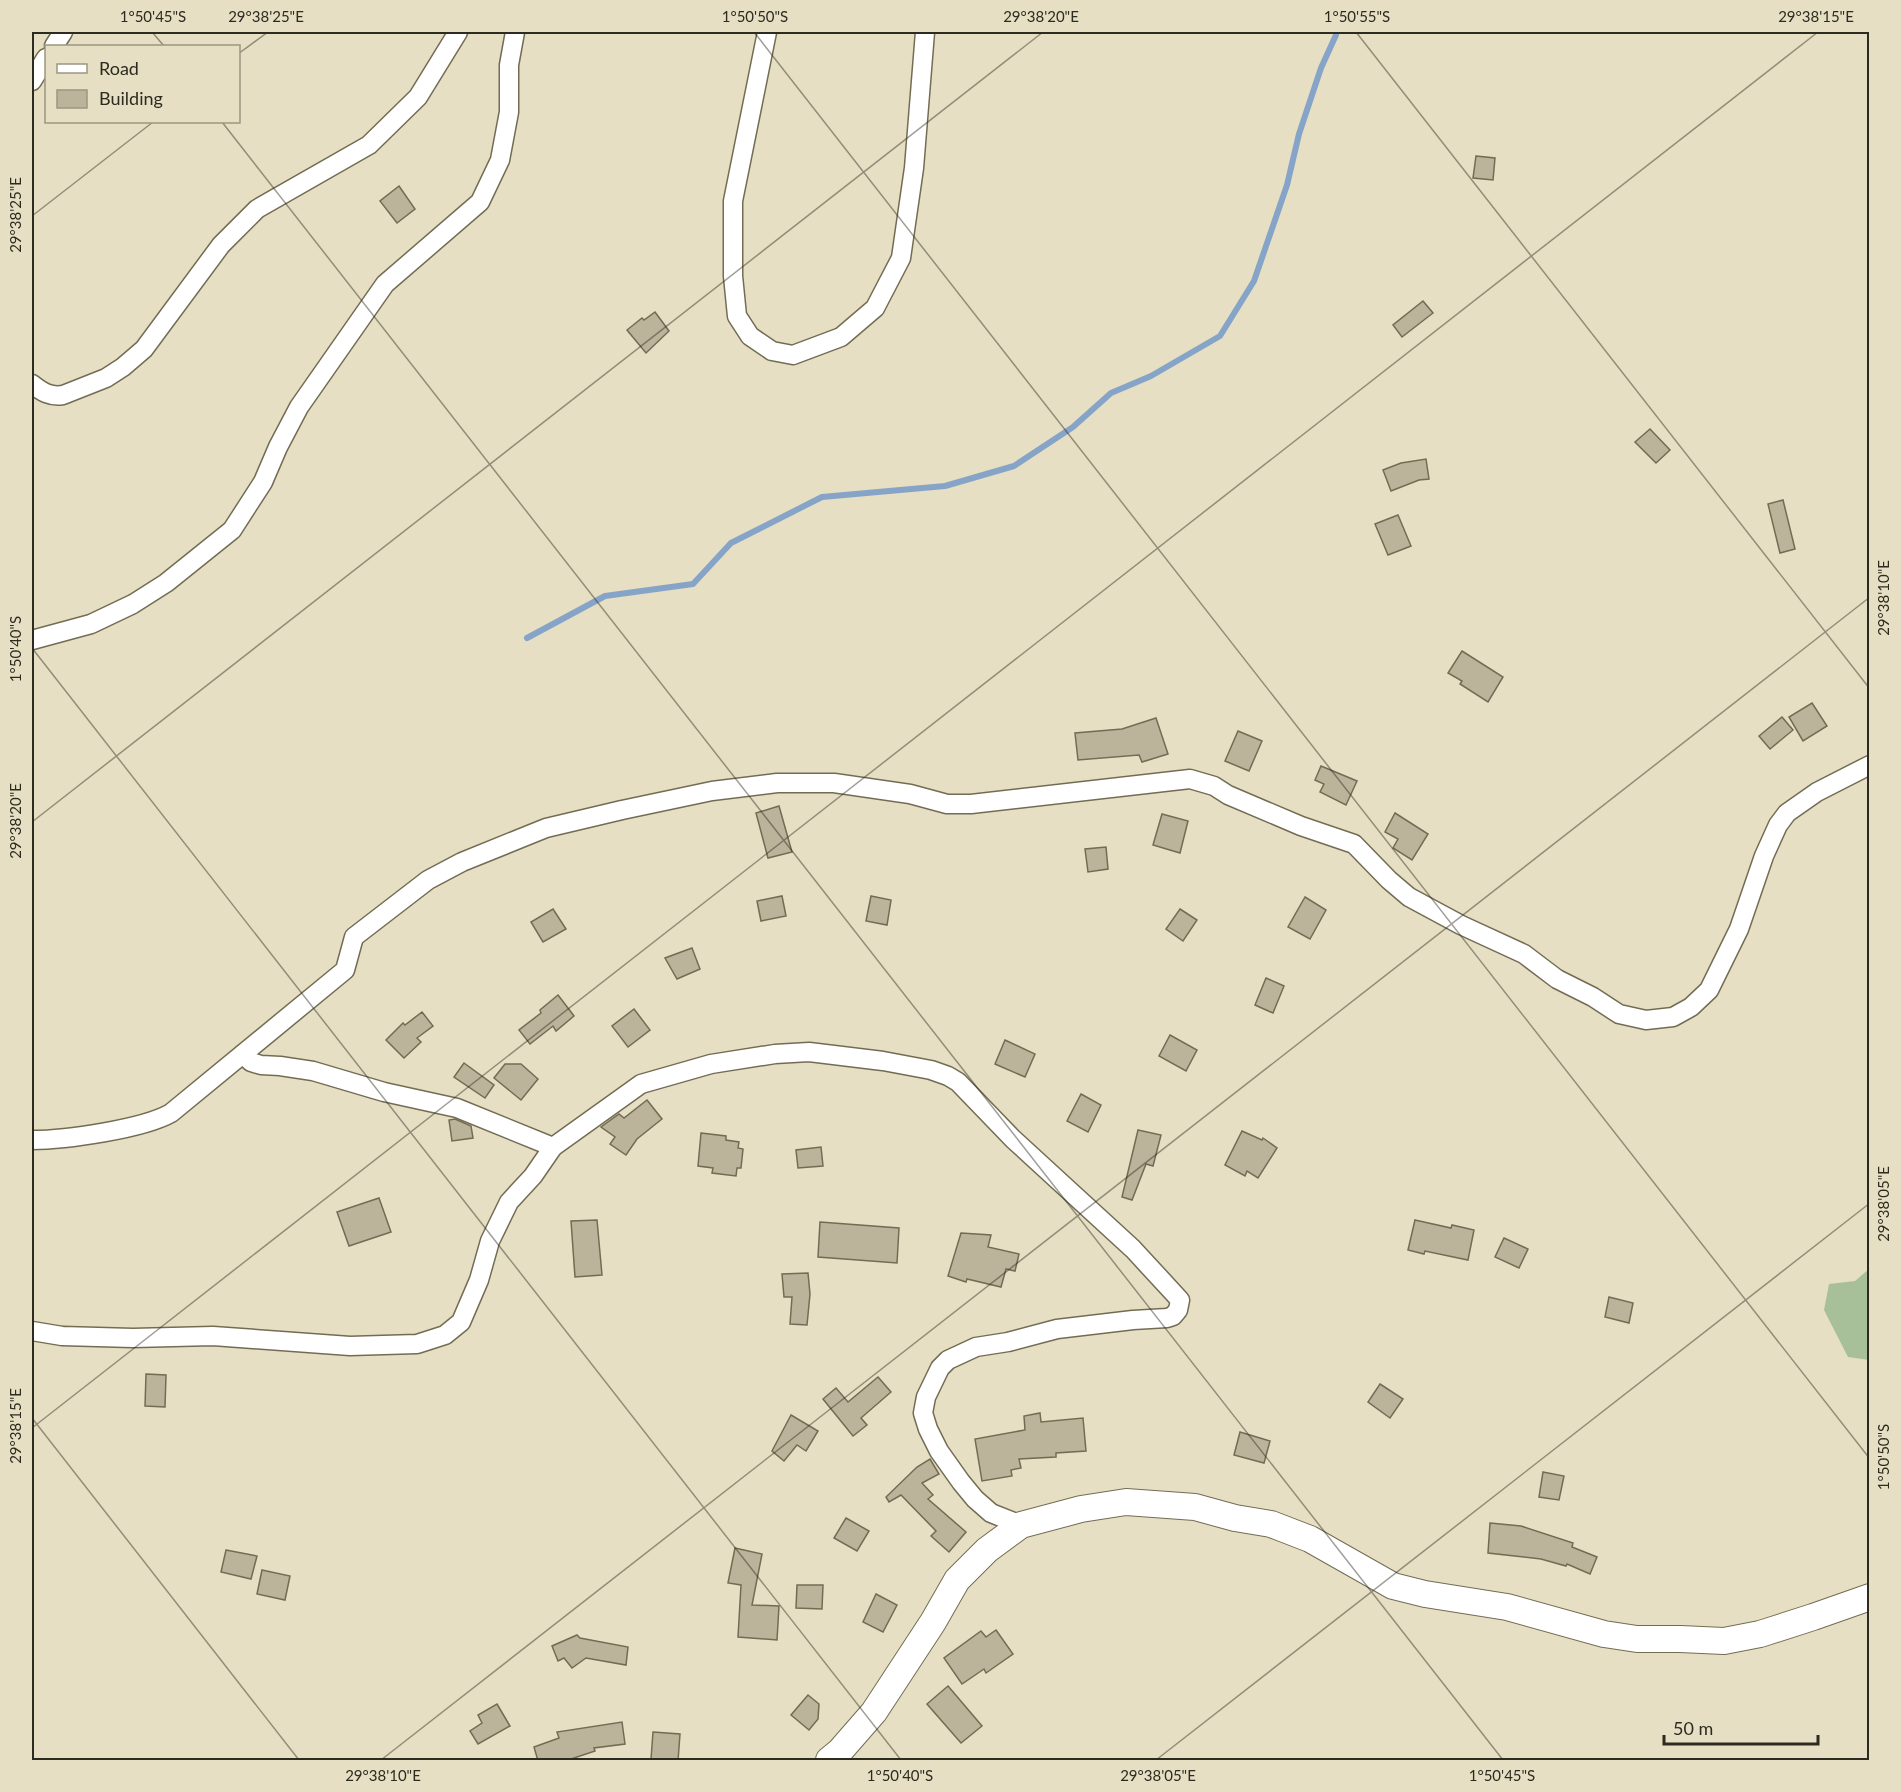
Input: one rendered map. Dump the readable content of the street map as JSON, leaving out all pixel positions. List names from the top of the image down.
{
  "legend": ["Road", "Building"],
  "scale_bar": "50 m",
  "coordinates": [
    "1°50'45\"S",
    "29°38'25\"E",
    "1°50'50\"S",
    "29°38'20\"E",
    "1°50'55\"S",
    "29°38'15\"E",
    "29°38'10\"E",
    "1°50'40\"S",
    "29°38'05\"E"
  ]
}
